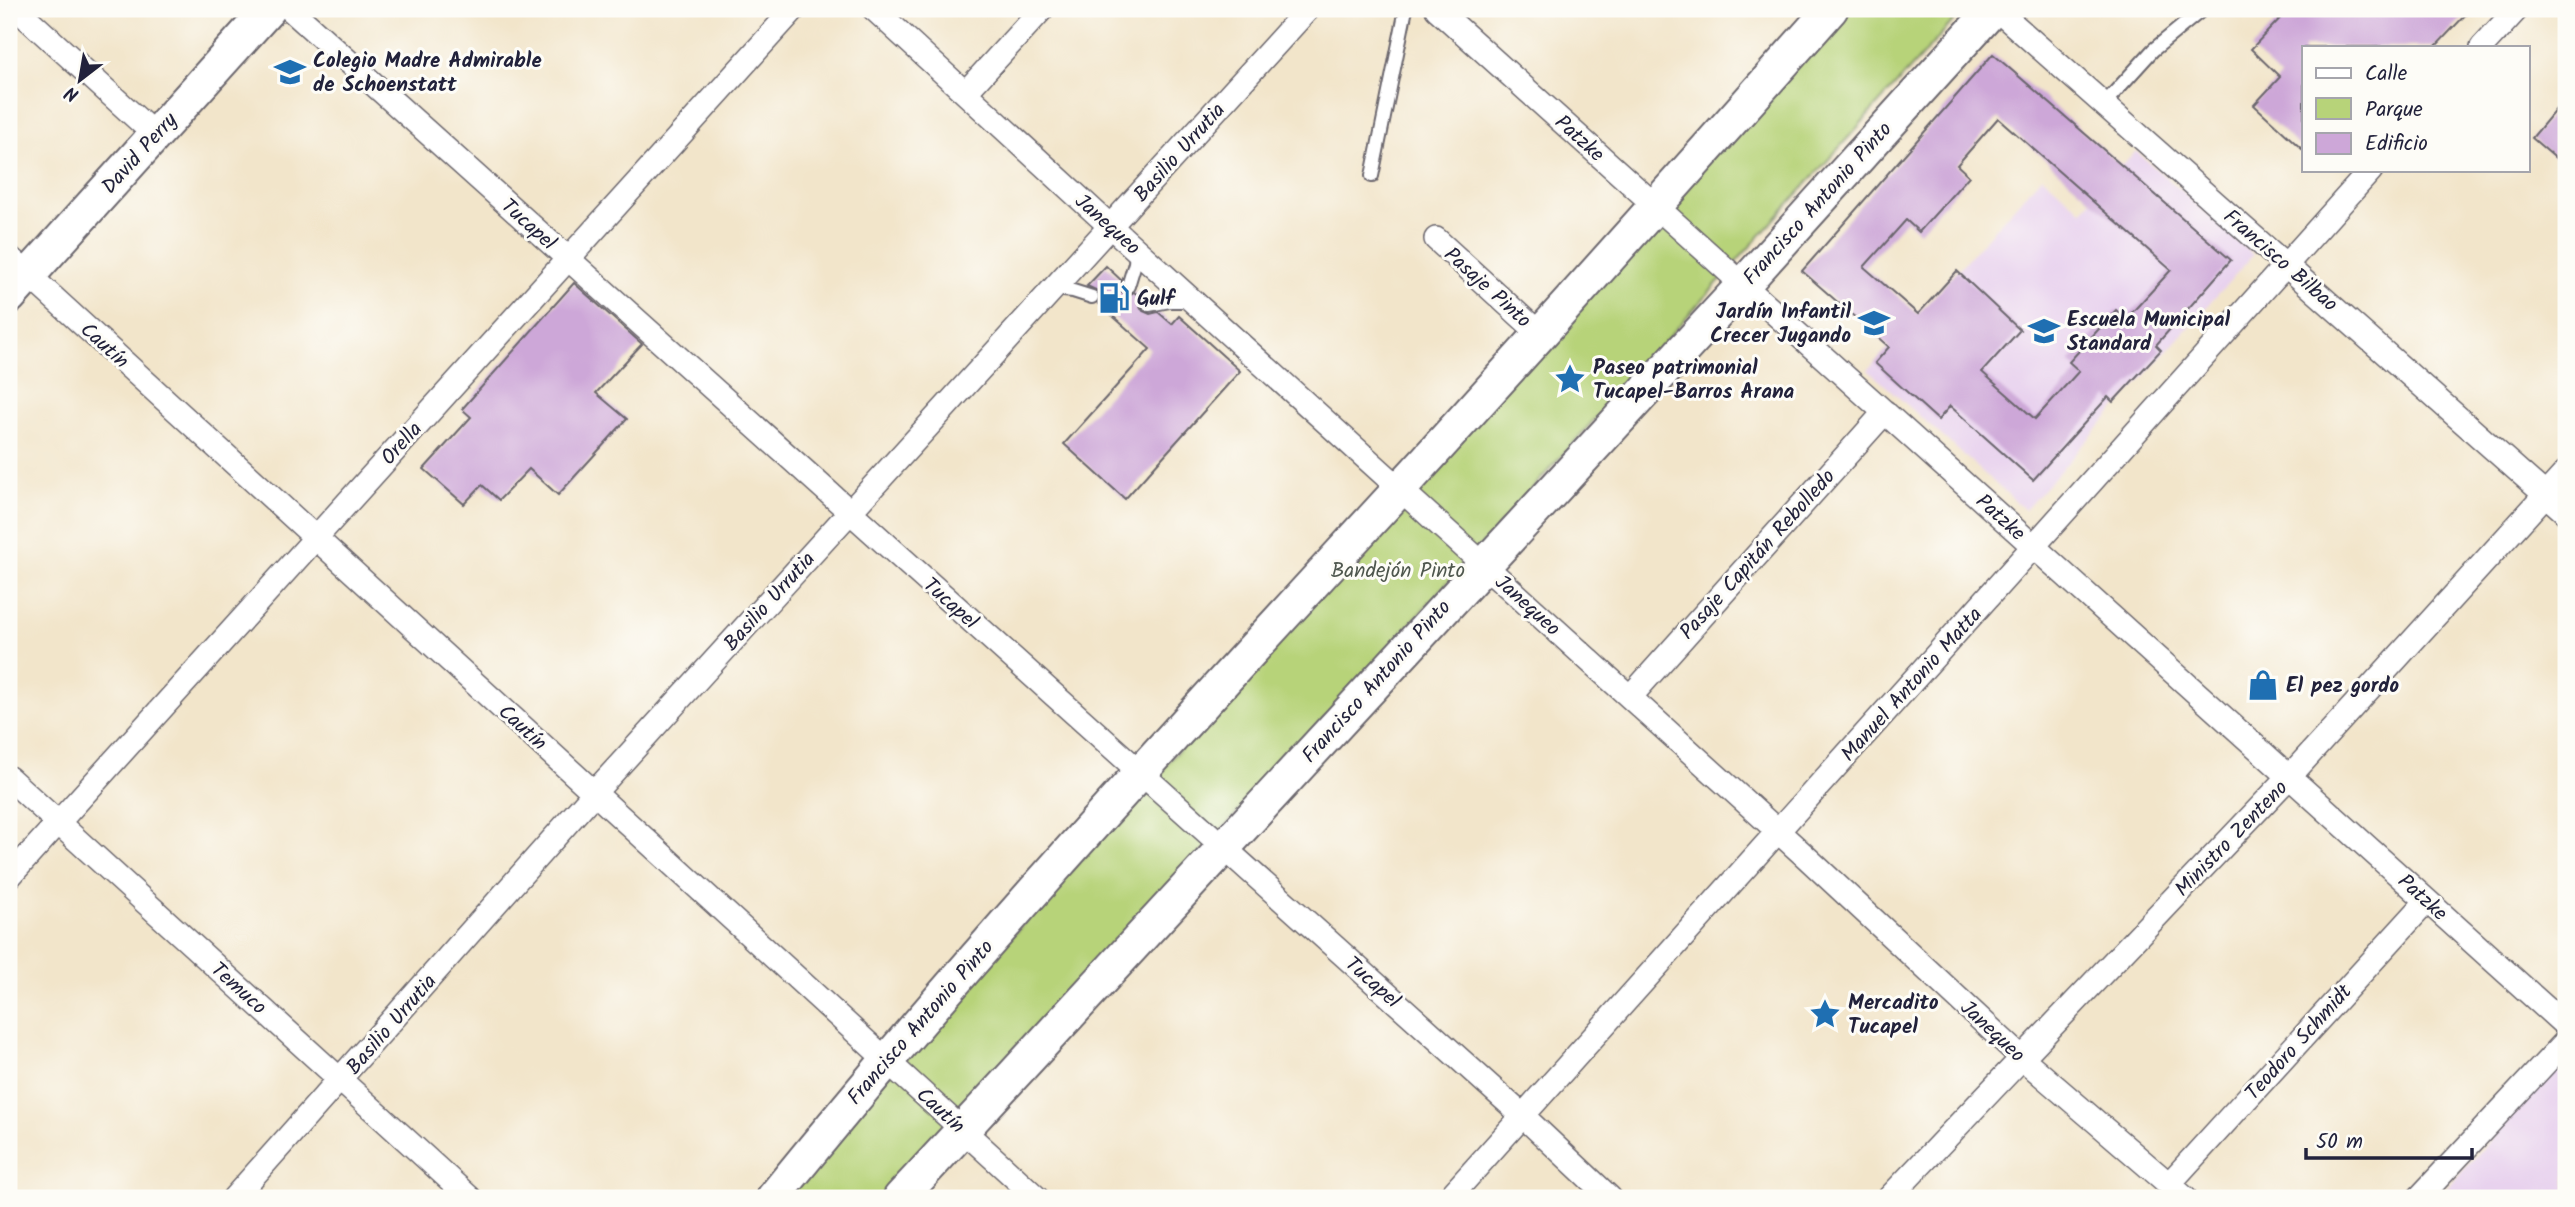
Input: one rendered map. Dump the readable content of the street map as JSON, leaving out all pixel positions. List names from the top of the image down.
{
  "streets": {
    "main road": ["David Perry", "Francisco Antonio Pinto"],
    "street": [
      "Patzke",
      "Basilio Urrutia",
      "Tucapel",
      "Janequeo",
      "Francisco Bilbao",
      "Pasaje Pinto",
      "Cautín",
      "Orella",
      "Pasaje Capitán Rebolledo",
      "Manuel Antonio Matta",
      "Ministro Zenteno",
      "Temuco",
      "Teodoro Schmidt"
    ]
  },
  "crossings": [
    ["Patzke", "Francisco Antonio Pinto"],
    ["Patzke", "Pasaje Capitán Rebolledo"],
    ["Patzke", "Manuel Antonio Matta"],
    ["Patzke", "Ministro Zenteno"],
    ["Patzke", "Teodoro Schmidt"],
    ["Basilio Urrutia", "Tucapel"],
    ["Basilio Urrutia", "Janequeo"],
    ["Basilio Urrutia", "Cautín"],
    ["Basilio Urrutia", "Temuco"],
    ["David Perry", "Cautín"],
    ["Francisco Antonio Pinto", "Tucapel"],
    ["Francisco Antonio Pinto", "Janequeo"],
    ["Francisco Antonio Pinto", "Francisco Bilbao"],
    ["Francisco Antonio Pinto", "Pasaje Pinto"],
    ["Francisco Antonio Pinto", "Cautín"],
    ["Tucapel", "Orella"],
    ["Tucapel", "Manuel Antonio Matta"],
    ["Janequeo", "Pasaje Capitán Rebolledo"],
    ["Janequeo", "Manuel Antonio Matta"],
    ["Janequeo", "Ministro Zenteno"],
    ["Janequeo", "Teodoro Schmidt"],
    ["Francisco Bilbao", "Manuel Antonio Matta"],
    ["Francisco Bilbao", "Ministro Zenteno"],
    ["Cautín", "Orella"],
    ["Orella", "Temuco"]
  ],
  "parks": ["Bandejón Pinto"],
  "places": {
    "school or university": ["Colegio Madre Admirable de Schoenstatt", "Jardín Infantil Crecer Jugando", "Escuela Municipal Standard"],
    "fuel station": ["Gulf"],
    "place": ["Paseo patrimonial Tucapel-Barros Arana", "Mercadito Tucapel"],
    "shop": ["El pez gordo"]
  },
  "legend": ["Calle", "Parque", "Edificio"],
  "scale_bar": "50 m",
  "north": "bottom left"
}
